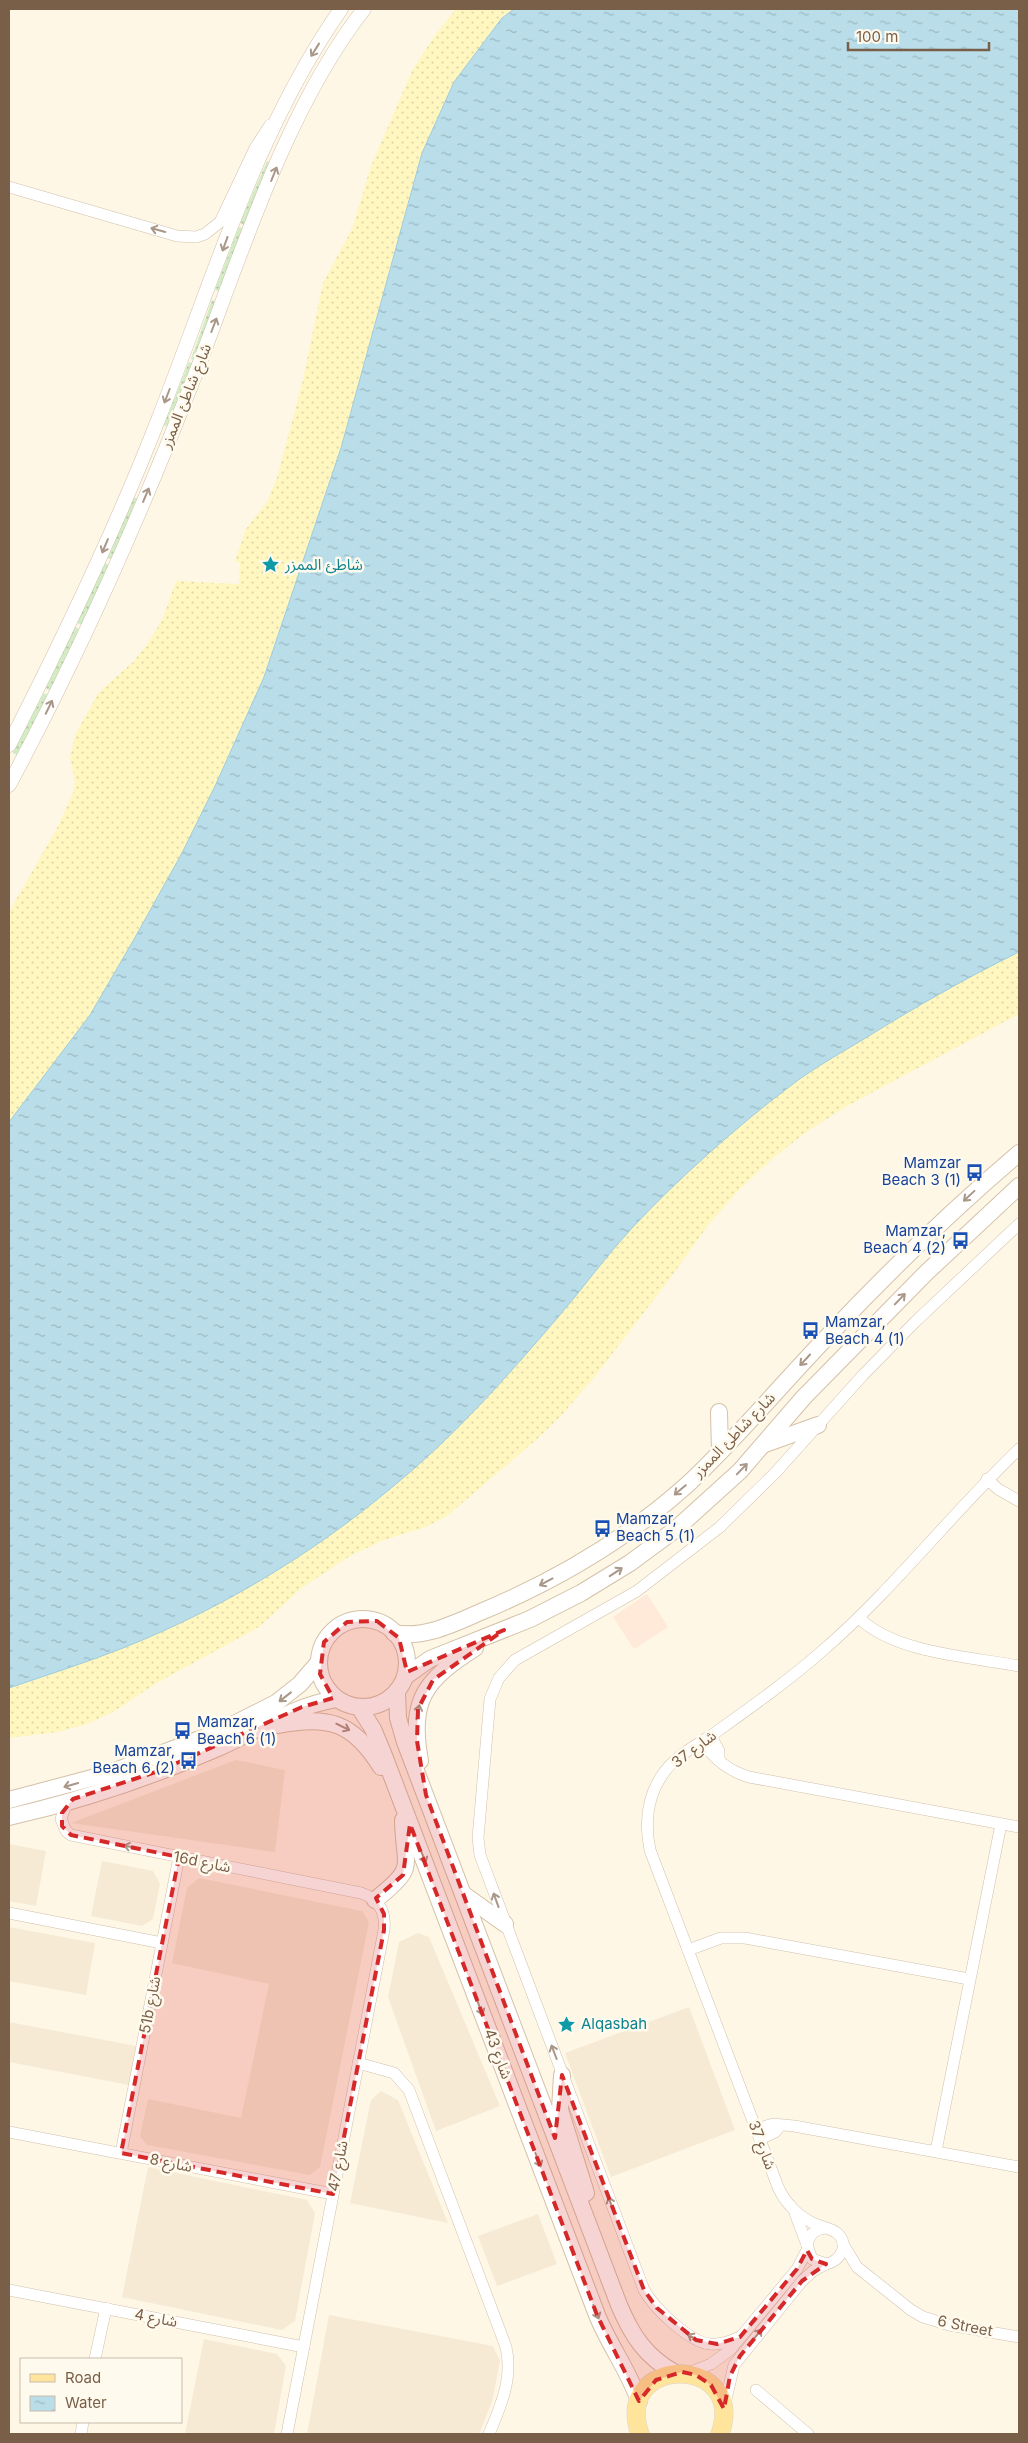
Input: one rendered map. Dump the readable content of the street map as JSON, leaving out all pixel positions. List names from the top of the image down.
{
  "streets": {
    "main road": ["شارع شاطئ الممزر", "شارع 43"],
    "street": [
      "شارع 37",
      "16d شارع",
      "51b شارع",
      "شارع 8",
      "شارع 47",
      "شارع 4",
      "6 Street"
    ]
  },
  "crossings": [
    ["شارع شاطئ الممزر", "شارع 43"],
    ["16d شارع", "51b شارع"],
    ["16d شارع", "شارع 47"],
    ["51b شارع", "شارع 8"],
    ["شارع 8", "شارع 47"],
    ["شارع 47", "شارع 4"]
  ],
  "places": {
    "place": ["شاطئ الممزر", "Alqasbah"],
    "bus stop": [
      "Mamzar Beach 3 (1)",
      "Mamzar, Beach 4 (2)",
      "Mamzar, Beach 4 (1)",
      "Mamzar, Beach 5 (1)",
      "Mamzar, Beach 6 (1)",
      "Mamzar, Beach 6 (2)"
    ]
  },
  "legend": ["Road", "Water"],
  "scale_bar": "100 m"
}
